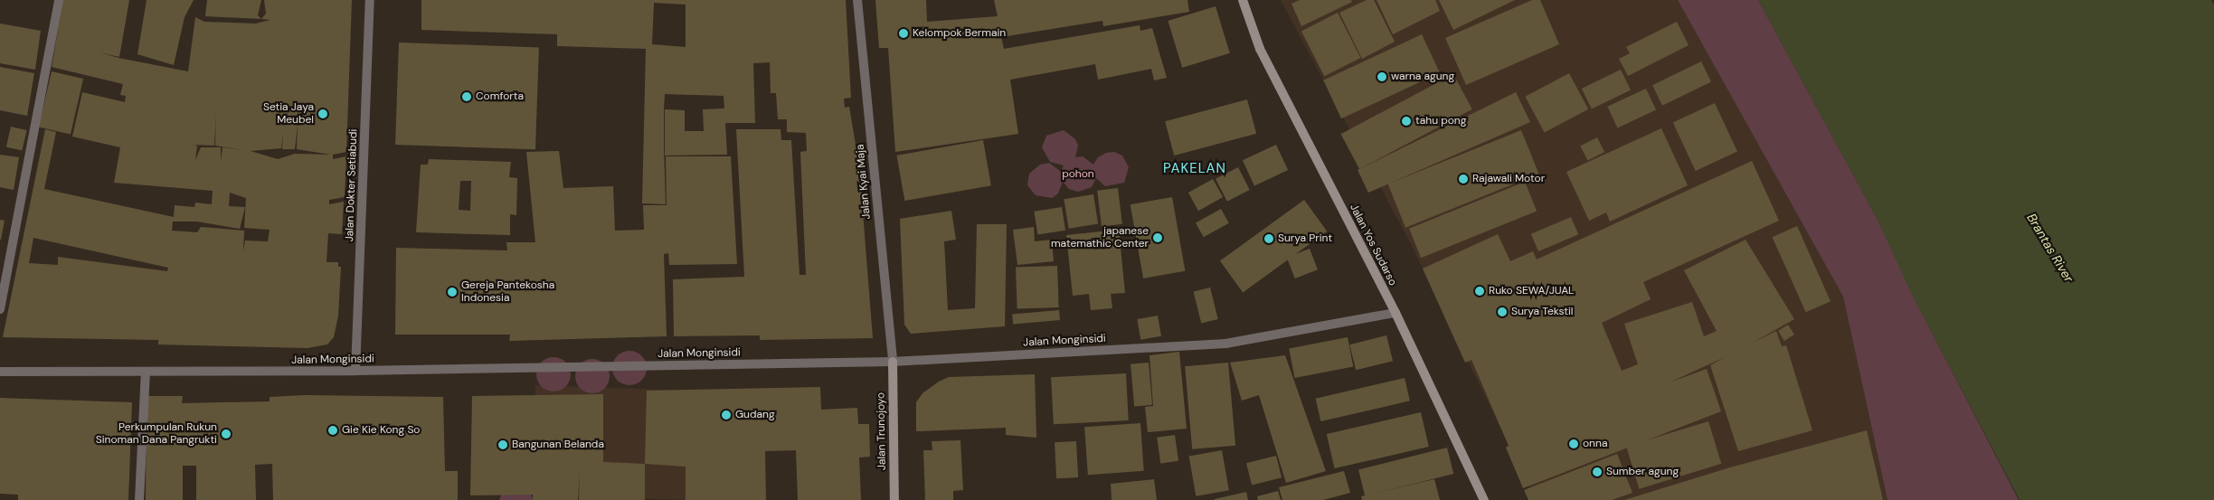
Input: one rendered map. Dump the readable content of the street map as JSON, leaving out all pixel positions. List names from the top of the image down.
{
  "streets": {
    "main road": ["Jalan Yos Sudarso", "Jalan Trunojoyo"],
    "street": ["Jalan Kyai Maja", "Jalan Dokter Setiabudi", "Jalan Monginsidi"]
  },
  "crossings": [
    ["Jalan Kyai Maja", "Jalan Monginsidi"],
    ["Jalan Kyai Maja", "Jalan Trunojoyo"],
    ["Jalan Dokter Setiabudi", "Jalan Monginsidi"],
    ["Jalan Yos Sudarso", "Jalan Monginsidi"],
    ["Jalan Monginsidi", "Jalan Trunojoyo"]
  ],
  "districts": ["PAKELAN"],
  "water": ["Brantas River"],
  "parks": ["pohon"],
  "places": [
    "Kelompok Bermain",
    "warna agung",
    "Comforta",
    "Setia Jaya Meubel",
    "tahu pong",
    "Rajawali Motor",
    "japanese matemathic Center",
    "Surya Print",
    "Ruko SEWA/JUAL",
    "Gereja Pantekosha Indonesia",
    "Surya Tekstil",
    "Gudang",
    "Gie Kie Kong So",
    "Perkumpulan Rukun Sinoman Dana Pangrukti",
    "onna",
    "Bangunan Belanda",
    "Sumber agung"
  ]
}
